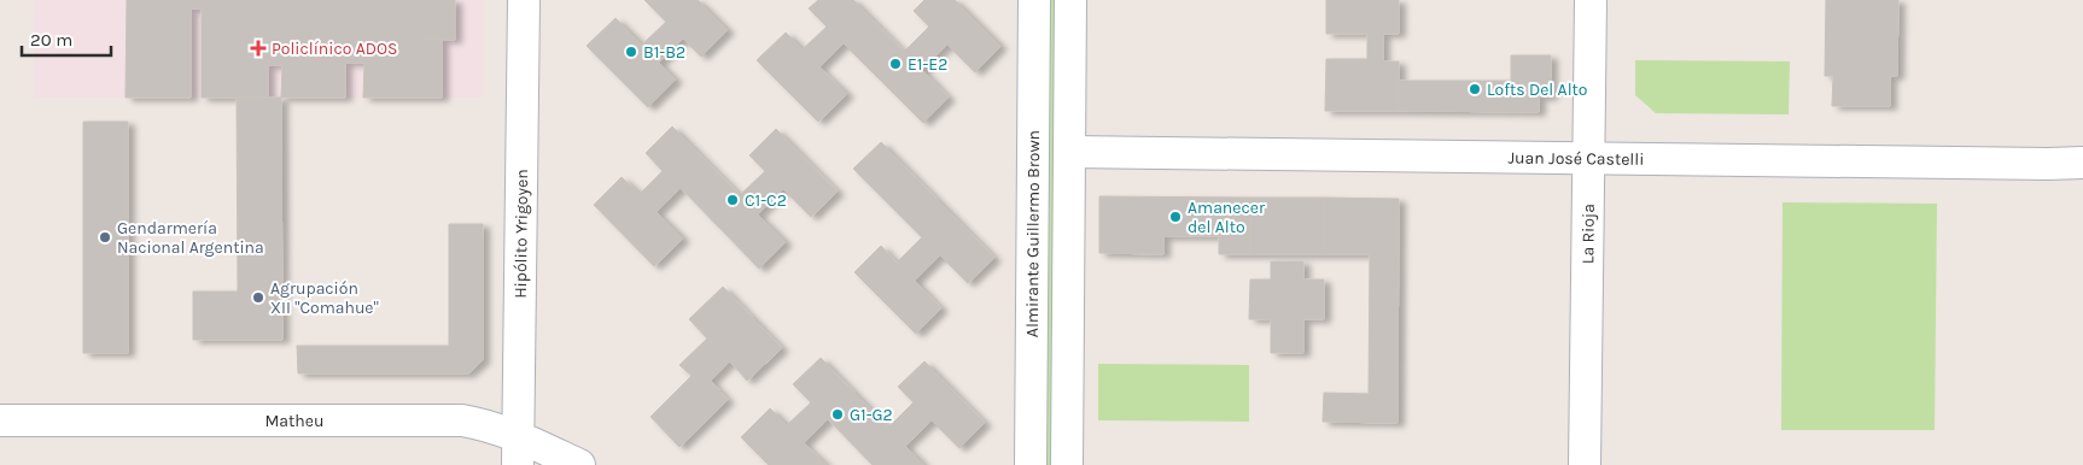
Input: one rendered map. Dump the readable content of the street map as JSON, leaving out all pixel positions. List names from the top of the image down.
{
  "streets": {
    "street": [
      "Juan José Castelli",
      "Hipólito Yrigoyen",
      "Almirante Guillermo Brown",
      "La Rioja",
      "Matheu"
    ]
  },
  "crossings": [
    ["Juan José Castelli", "La Rioja"],
    ["Hipólito Yrigoyen", "Matheu"]
  ],
  "places": {
    "health": ["Policlínico ADOS"],
    "other": [
      "B1-B2",
      "E1-E2",
      "Lofts Del Alto",
      "C1-C2",
      "Amanecer del Alto",
      "Gendarmería Nacional Argentina",
      "Agrupación XII \"Comahue\"",
      "G1-G2"
    ]
  },
  "scale_bar": "20 m"
}
